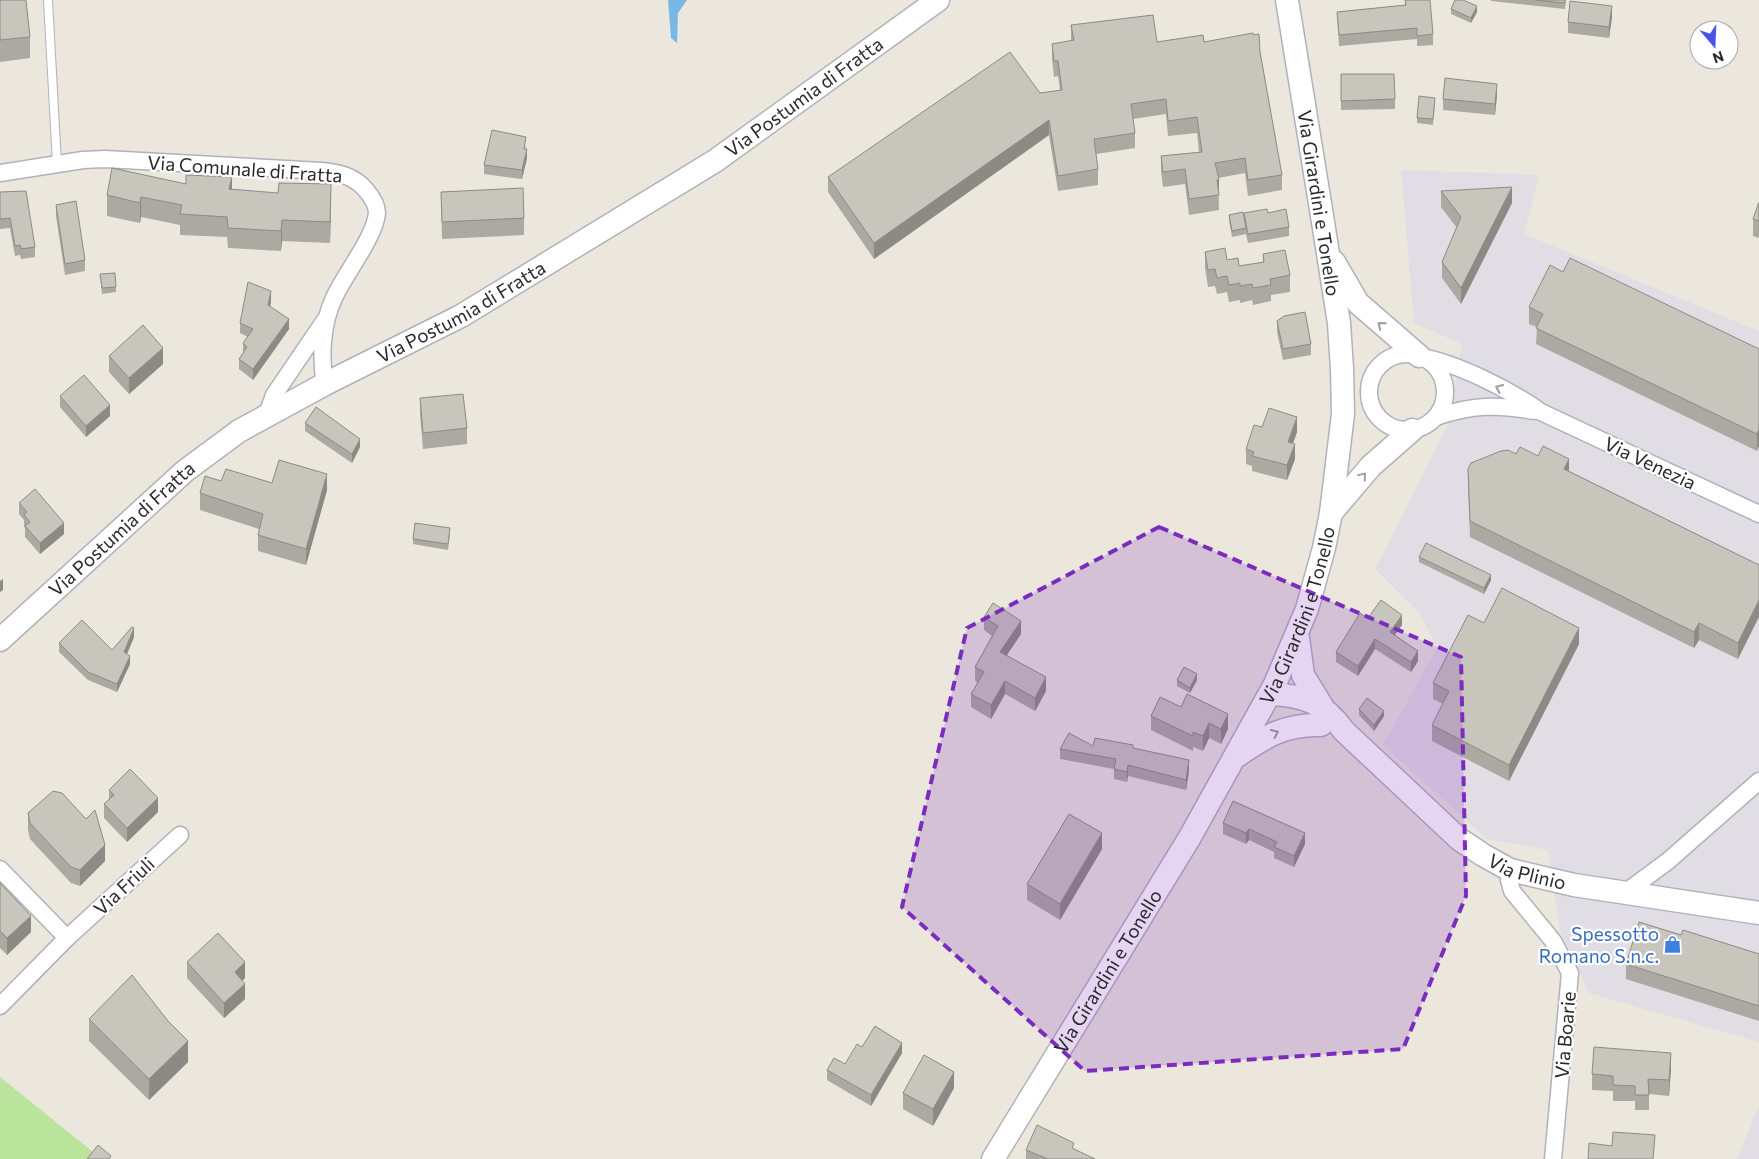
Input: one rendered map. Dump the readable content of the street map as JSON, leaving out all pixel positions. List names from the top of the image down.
{
  "streets": {
    "main road": ["Via Postumia di Fratta", "Via Girardini e Tonello", "Via Plinio"],
    "street": [
      "Via Comunale di Fratta",
      "Via Venezia",
      "Via Friuli",
      "Via Boarie"
    ]
  },
  "crossings": [
    ["Via Postumia di Fratta", "Via Comunale di Fratta"],
    ["Via Girardini e Tonello", "Via Plinio"],
    ["Via Plinio", "Via Boarie"]
  ],
  "places": {
    "shop": ["Spessotto Romano S.n.c."]
  },
  "north": "bottom"
}
